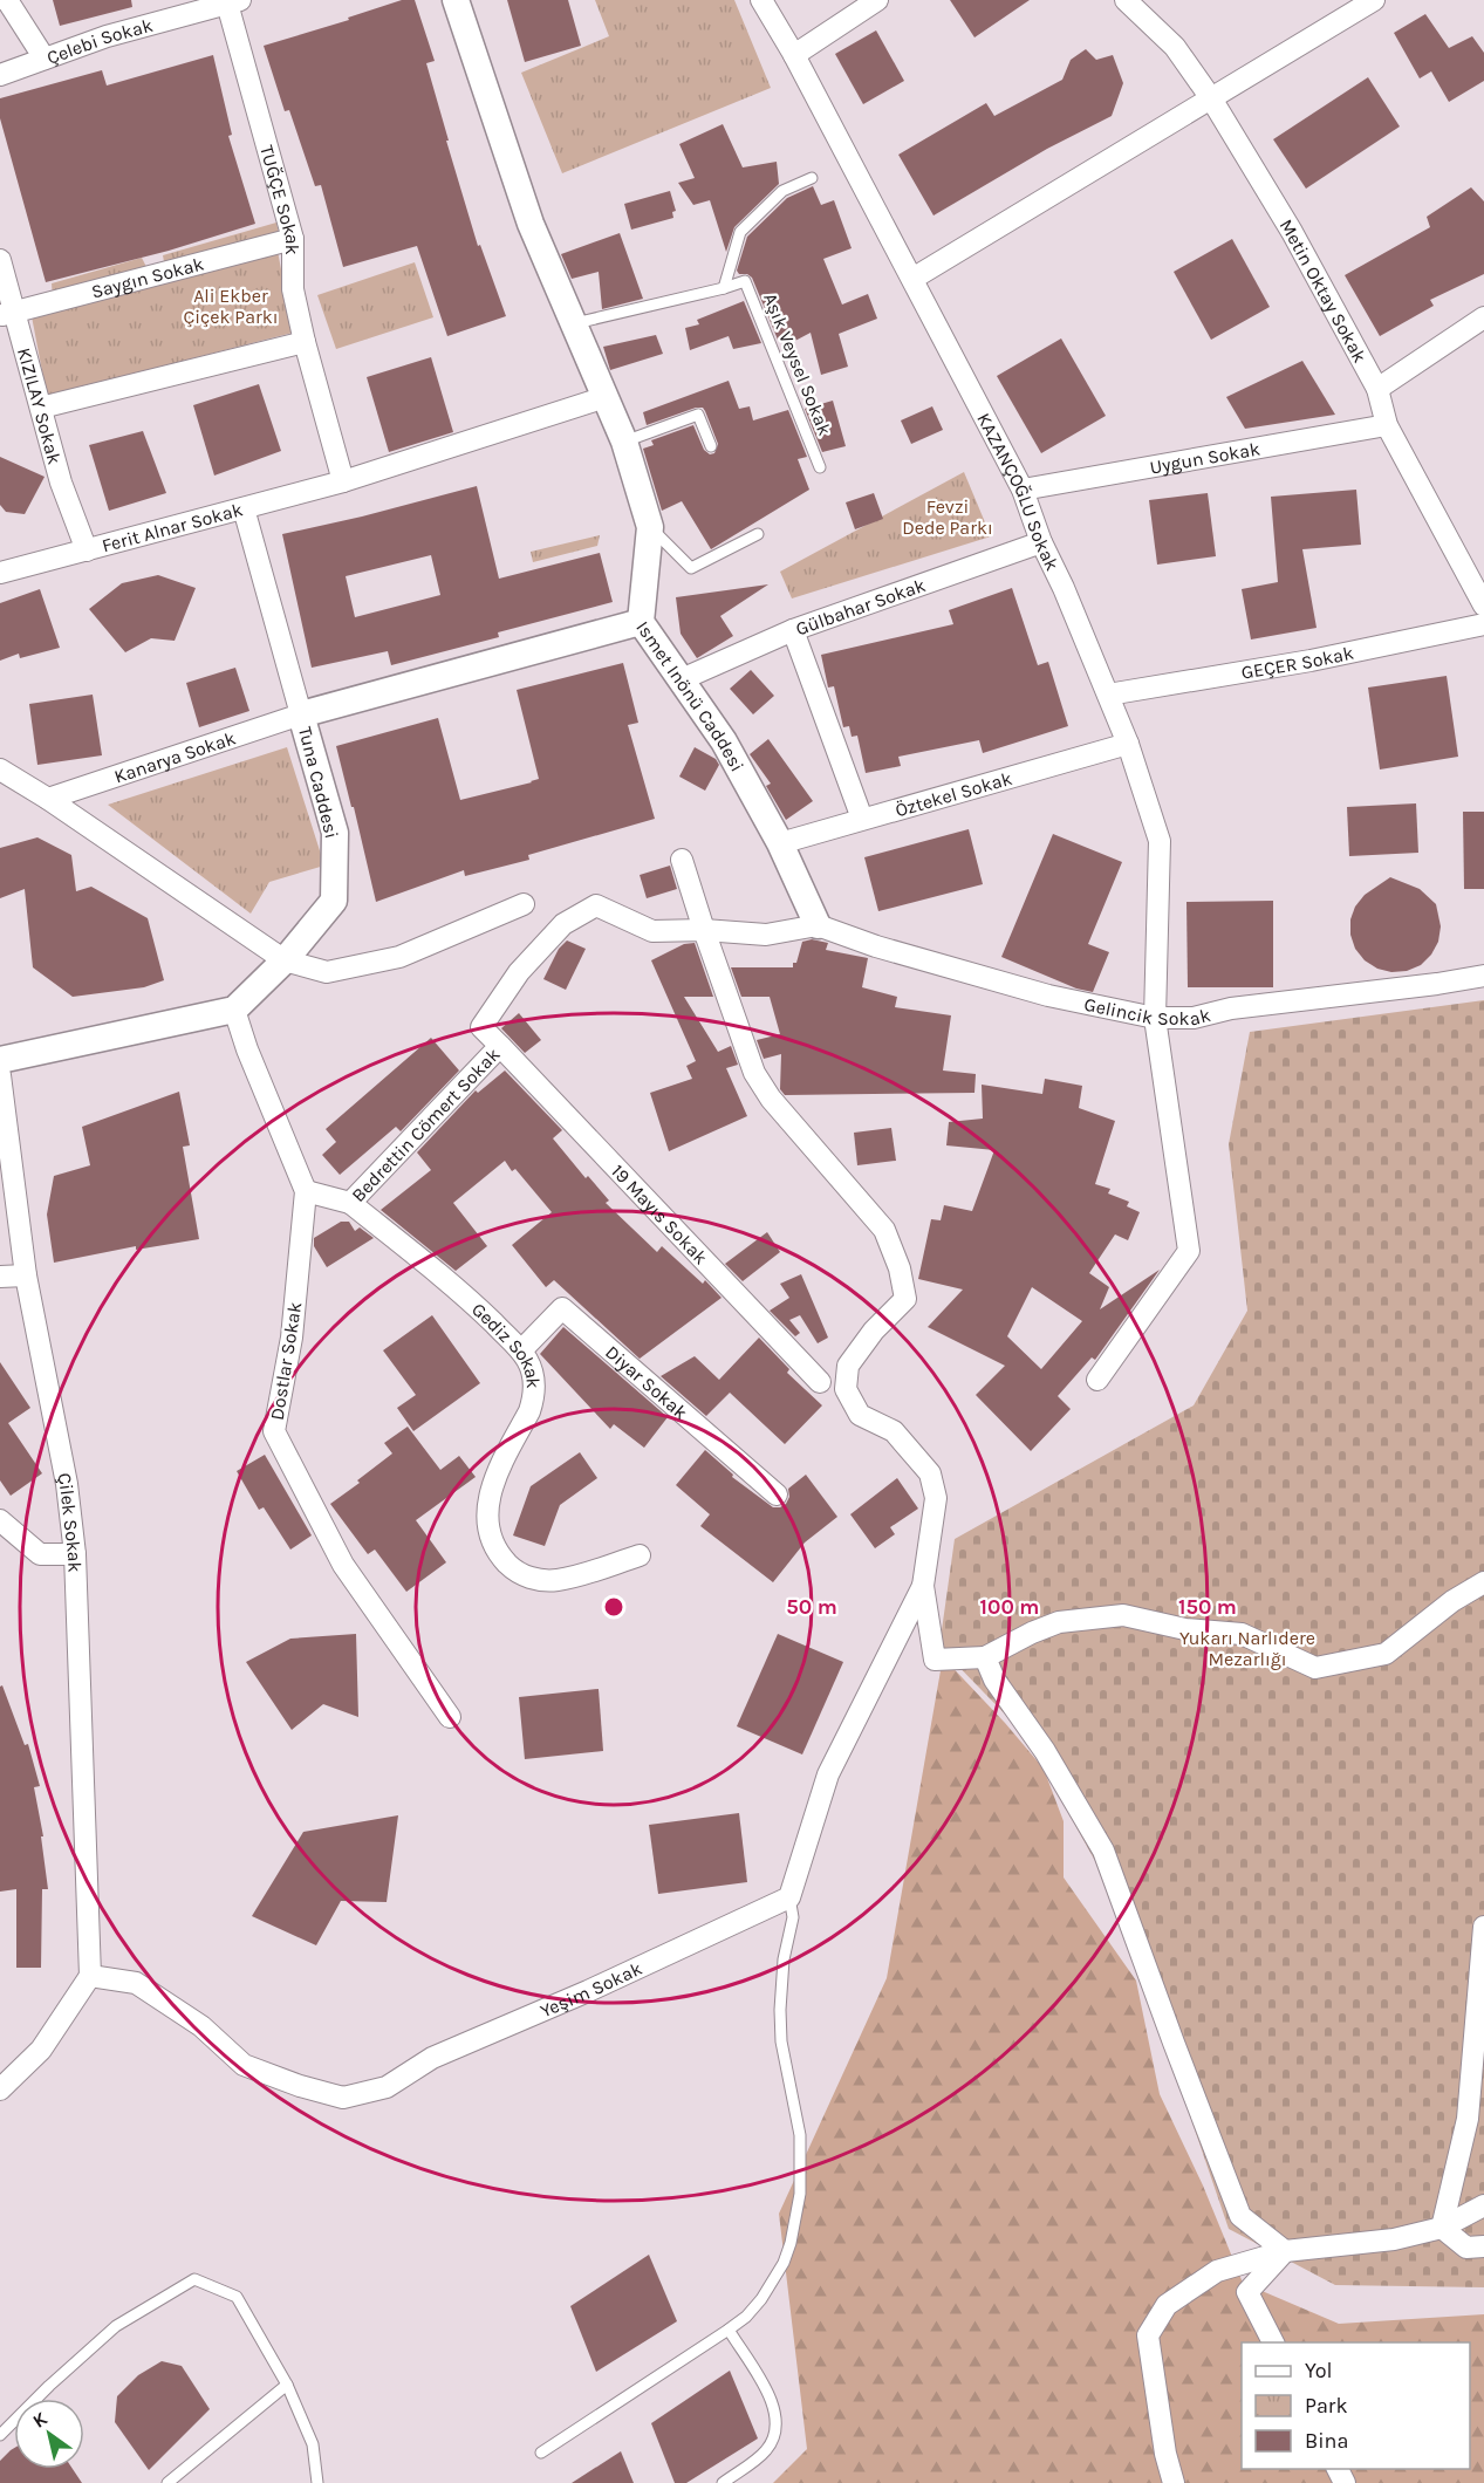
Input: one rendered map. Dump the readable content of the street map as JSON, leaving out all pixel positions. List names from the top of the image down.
{
  "streets": {
    "street": [
      "Çelebi Sokak",
      "TUĞÇE Sokak",
      "Saygın Sokak",
      "Metin Oktay Sokak",
      "KIZILAY Sokak",
      "Uygun Sokak",
      "KAZANÇOĞLU Sokak",
      "Ferit Alnar Sokak",
      "Gülbahar Sokak",
      "GEÇER Sokak",
      "Ismet Inönü Caddesi",
      "Kanarya Sokak",
      "Tuna Caddesi",
      "Öztekel Sokak",
      "Gelincik Sokak",
      "Bedrettin Cömert Sokak",
      "19 Mayıs Sokak",
      "Gediz Sokak",
      "Dostlar Sokak",
      "Diyar Sokak",
      "Çilek Sokak",
      "Yeşim Sokak"
    ],
    "lane": ["Aşık Veysel Sokak"]
  },
  "crossings": [
    ["Çelebi Sokak", "TUĞÇE Sokak"],
    ["TUĞÇE Sokak", "Saygın Sokak"],
    ["TUĞÇE Sokak", "Ferit Alnar Sokak"],
    ["Saygın Sokak", "KIZILAY Sokak"],
    ["Metin Oktay Sokak", "Uygun Sokak"],
    ["Aşık Veysel Sokak", "Ismet Inönü Caddesi"],
    ["KIZILAY Sokak", "Ferit Alnar Sokak"],
    ["Uygun Sokak", "KAZANÇOĞLU Sokak"],
    ["KAZANÇOĞLU Sokak", "Gülbahar Sokak"],
    ["KAZANÇOĞLU Sokak", "GEÇER Sokak"],
    ["KAZANÇOĞLU Sokak", "Öztekel Sokak"],
    ["KAZANÇOĞLU Sokak", "Gelincik Sokak"],
    ["Ferit Alnar Sokak", "Ismet Inönü Caddesi"],
    ["Gülbahar Sokak", "Ismet Inönü Caddesi"],
    ["Ismet Inönü Caddesi", "Tuna Caddesi"],
    ["Ismet Inönü Caddesi", "Öztekel Sokak"],
    ["Ismet Inönü Caddesi", "Gelincik Sokak"],
    ["Ismet Inönü Caddesi", "Bedrettin Cömert Sokak"],
    ["Kanarya Sokak", "Tuna Caddesi"],
    ["Tuna Caddesi", "Dostlar Sokak"],
    ["Gelincik Sokak", "Bedrettin Cömert Sokak"],
    ["Bedrettin Cömert Sokak", "19 Mayıs Sokak"],
    ["Bedrettin Cömert Sokak", "Gediz Sokak"],
    ["Bedrettin Cömert Sokak", "Dostlar Sokak"],
    ["Gediz Sokak", "Diyar Sokak"],
    ["Çilek Sokak", "Yeşim Sokak"]
  ],
  "parks": ["Ali Ekber Çiçek Parkı", "Fevzi Dede Parkı", "Yukarı Narlıdere Mezarlığı"],
  "legend": ["Yol", "Park", "Bina"],
  "north": "top left",
  "rings": ["50 m", "100 m", "150 m"]
}
